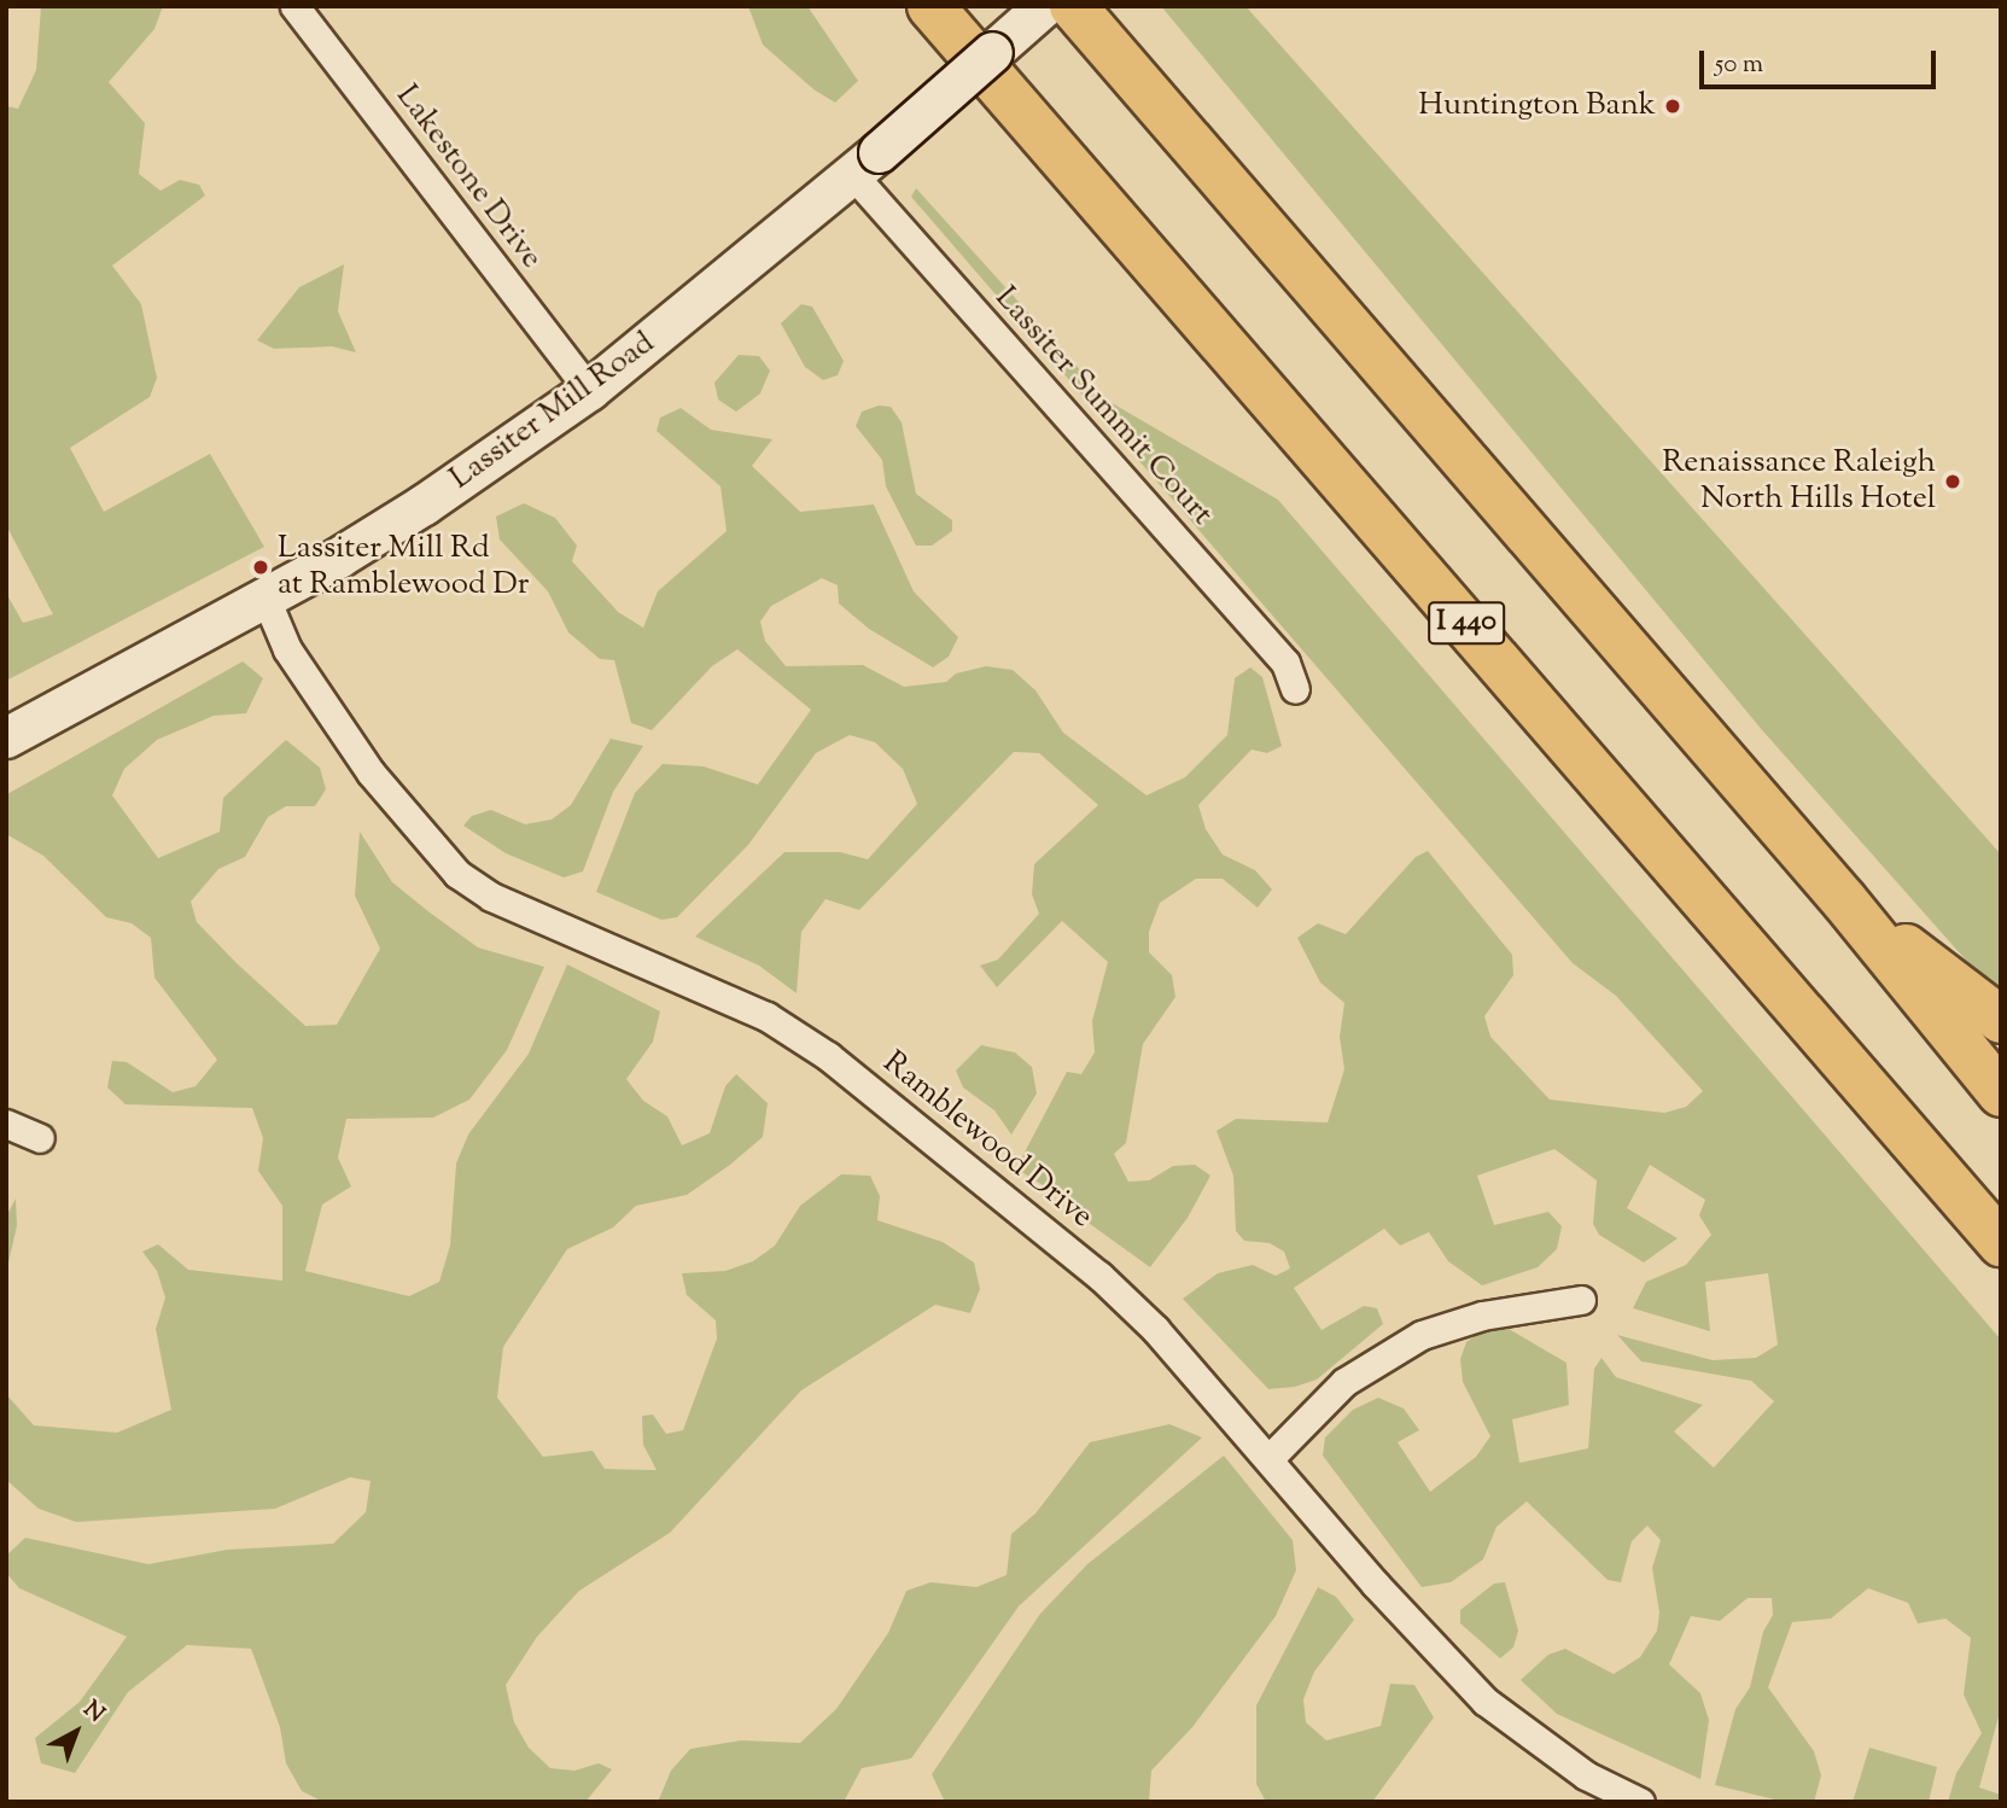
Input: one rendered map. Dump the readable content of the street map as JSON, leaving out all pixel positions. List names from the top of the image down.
{
  "streets": {
    "highway": ["I 440"],
    "main road": ["Lassiter Mill Road"],
    "street": ["Lakestone Drive", "Lassiter Summit Court", "Ramblewood Drive"]
  },
  "crossings": [
    ["Lakestone Drive", "Lassiter Mill Road"],
    ["Lassiter Summit Court", "Lassiter Mill Road"],
    ["Lassiter Mill Road", "Ramblewood Drive"]
  ],
  "places": ["Huntington Bank", "Renaissance Raleigh North Hills Hotel", "Lassiter Mill Rd at Ramblewood Dr"],
  "scale_bar": "50 m",
  "north": "top right"
}
